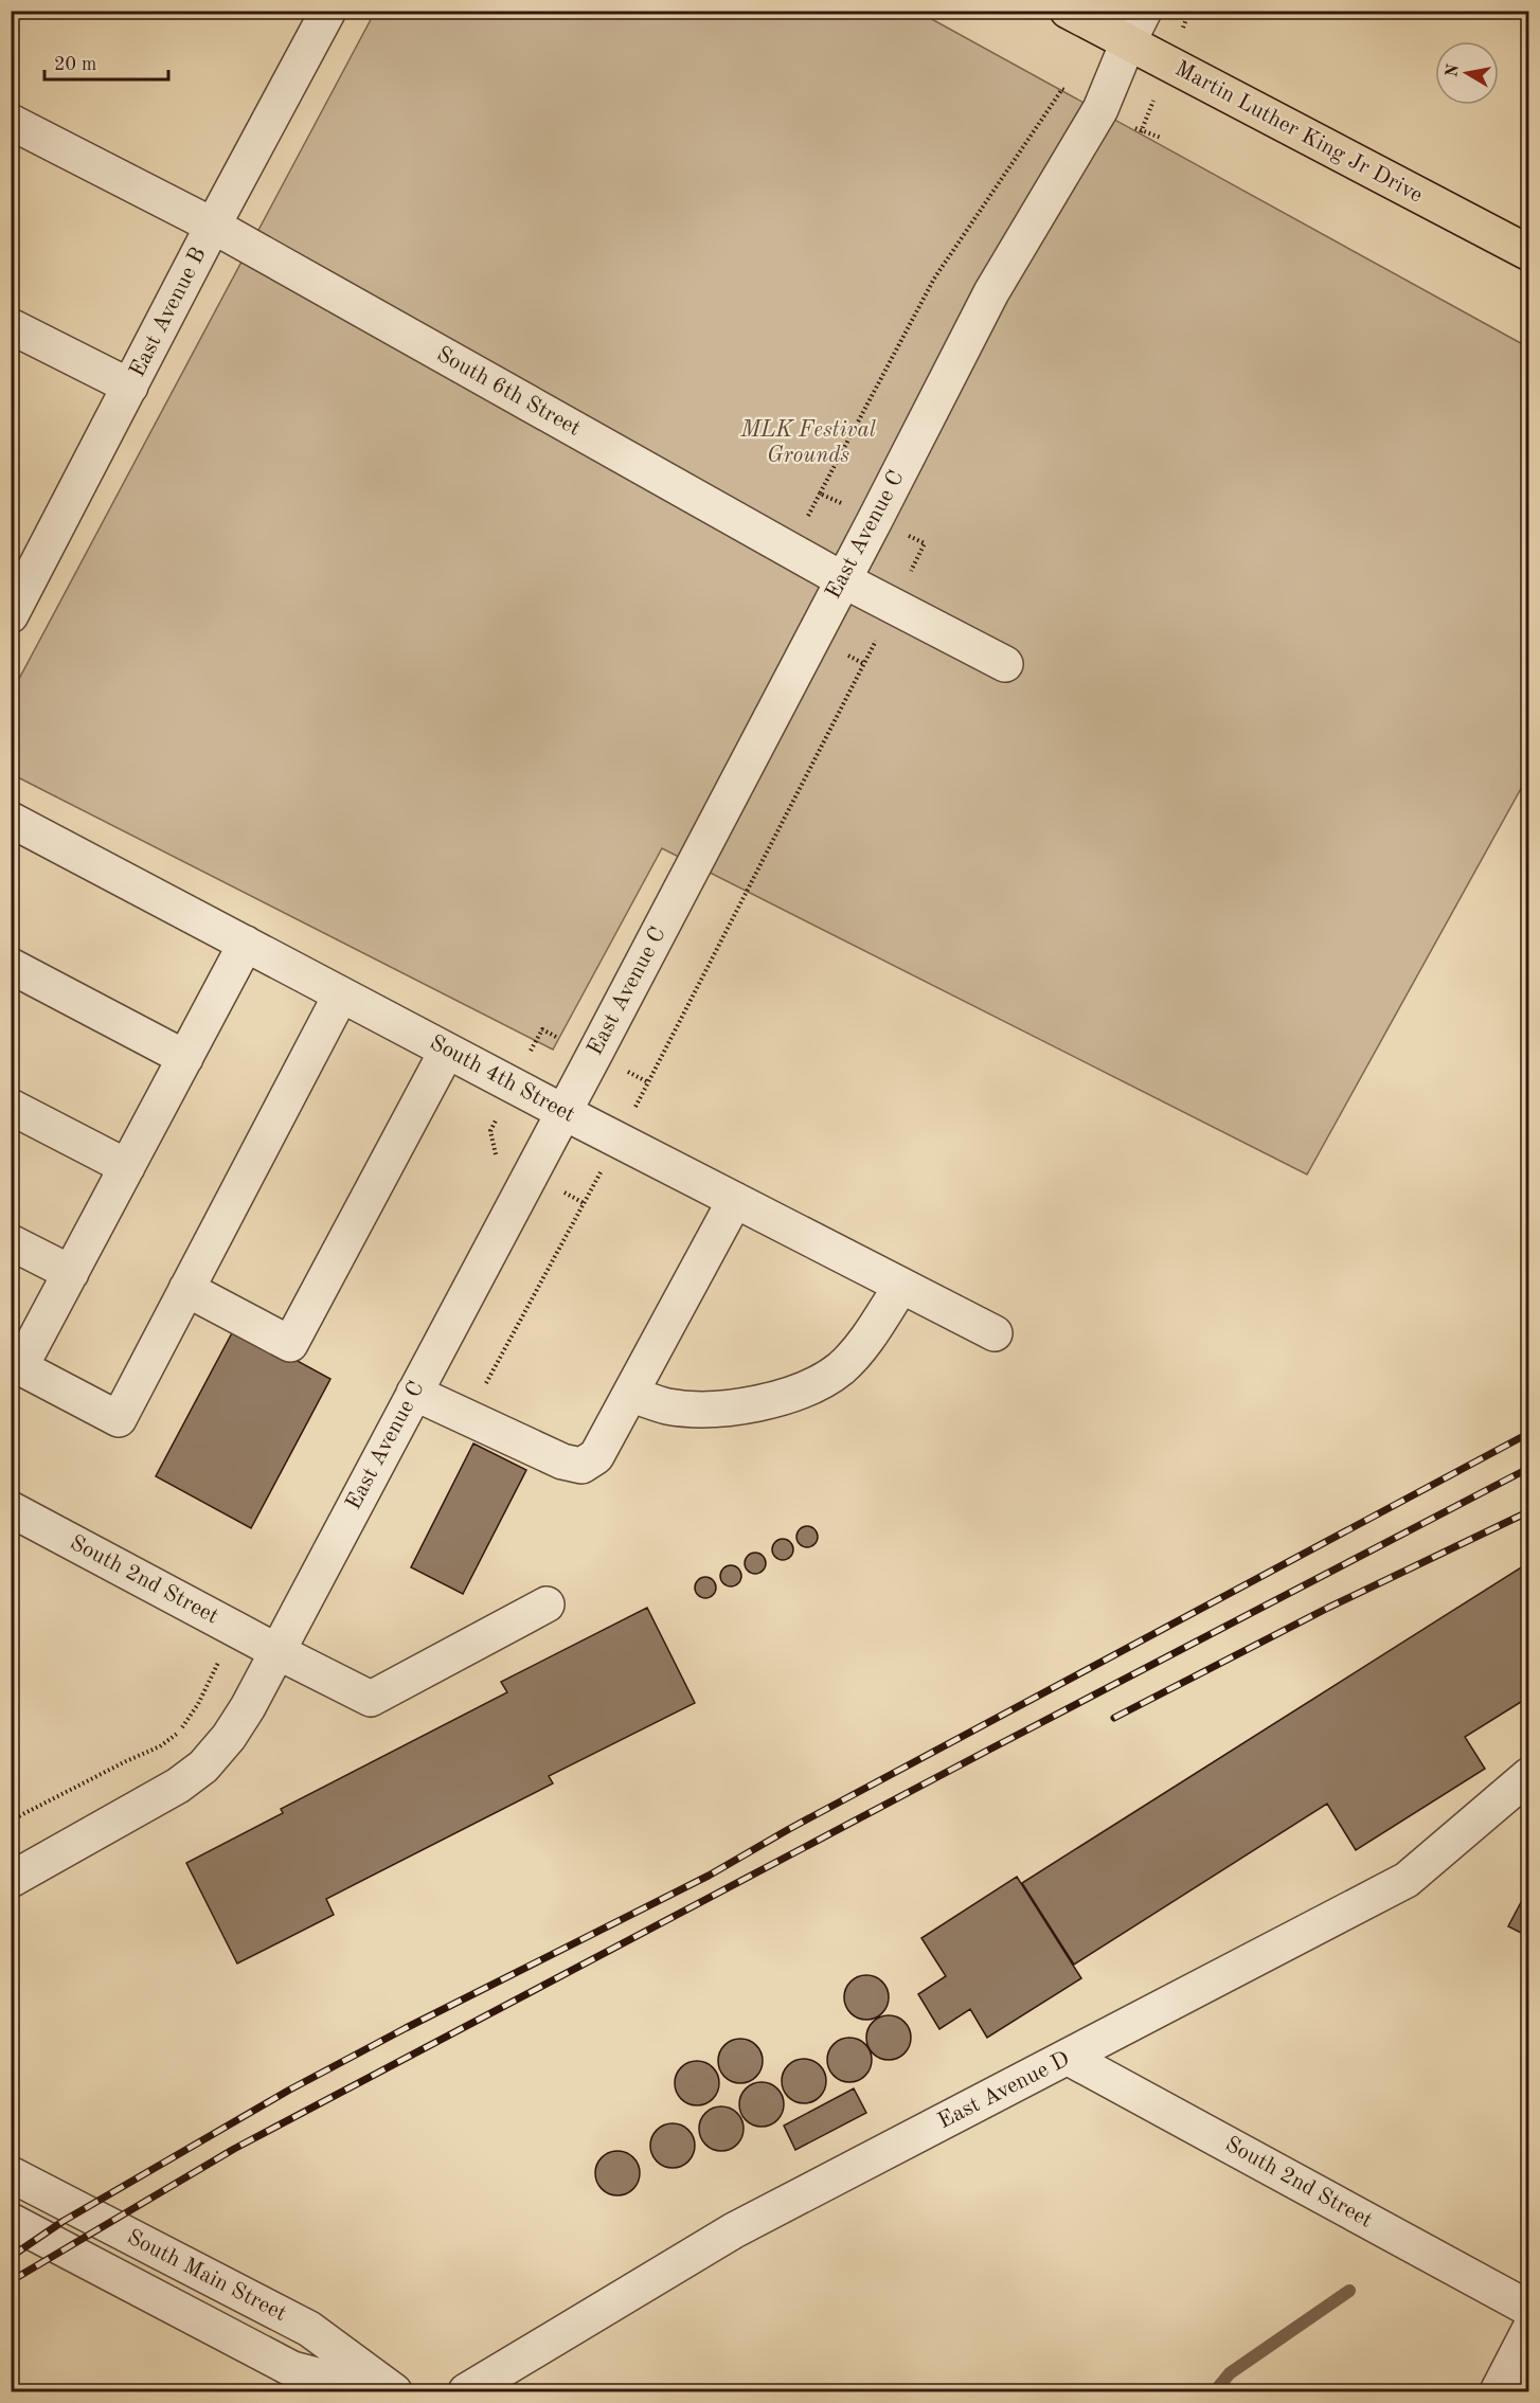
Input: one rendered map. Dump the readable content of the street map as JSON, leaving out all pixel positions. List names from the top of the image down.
{
  "streets": {
    "main road": ["Martin Luther King Jr Drive"],
    "street": [
      "East Avenue B",
      "South 6th Street",
      "East Avenue C",
      "South 4th Street",
      "South 2nd Street",
      "East Avenue D",
      "South Main Street"
    ]
  },
  "crossings": [
    ["Martin Luther King Jr Drive", "East Avenue C"],
    ["East Avenue B", "South 6th Street"],
    ["South 6th Street", "East Avenue C"],
    ["East Avenue C", "South 4th Street"],
    ["East Avenue C", "South 2nd Street"],
    ["South 2nd Street", "East Avenue D"]
  ],
  "parks": ["MLK Festival Grounds"],
  "scale_bar": "20 m",
  "north": "left"
}
